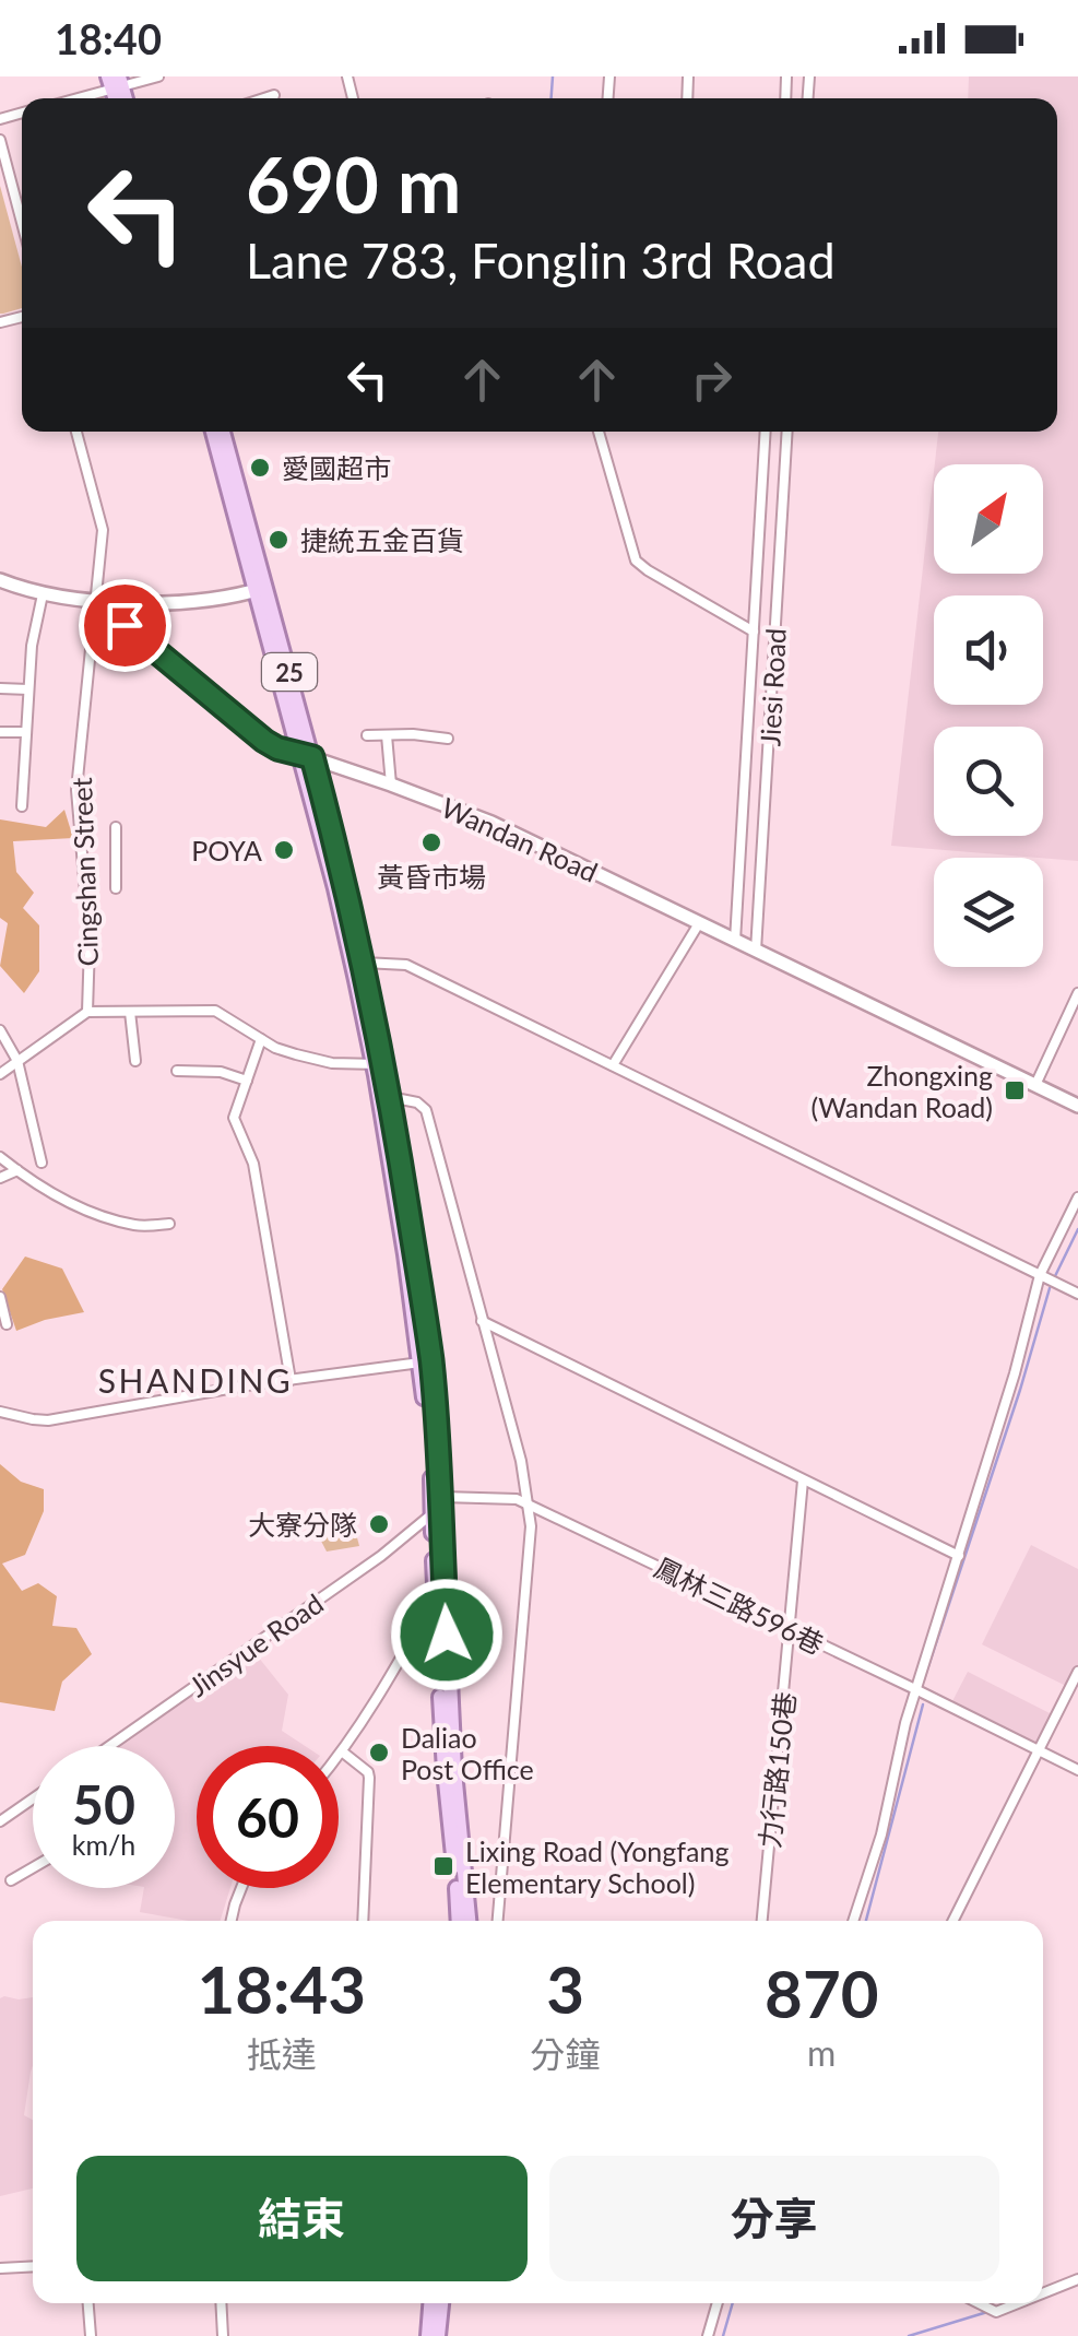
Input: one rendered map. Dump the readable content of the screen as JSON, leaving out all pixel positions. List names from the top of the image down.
{
  "streets": {
    "main road": ["25"],
    "street": [
      "Jiesi Road",
      "Wandan Road",
      "Cingshan Street",
      "鳳林三路596巷",
      "Jinsyue Road",
      "力行路150巷"
    ]
  },
  "crossings": [
    ["25", "Wandan Road"],
    ["25", "鳳林三路596巷"],
    ["25", "Jinsyue Road"],
    ["Jiesi Road", "Wandan Road"],
    ["鳳林三路596巷", "Jinsyue Road"],
    ["鳳林三路596巷", "力行路150巷"]
  ],
  "districts": ["SHANDING"],
  "places": {
    "other": [
      "愛國超市",
      "捷統五金百貨",
      "黃昏市場",
      "POYA",
      "大寮分隊",
      "Daliao Post Office"
    ],
    "transit": ["Zhongxing (Wandan Road)", "Lixing Road (Yongfang Elementary School)"]
  },
  "north": "top right",
  "page": {
    "status": "18:40",
    "turn": ["690 m", "Lane 783, Fonglin 3rd Road"],
    "speed": "50 km/h",
    "limit": "60",
    "eta": [
      "18:43",
      "抵達",
      "3",
      "分鐘",
      "870",
      "m"
    ],
    "buttons": ["結束", "分享"]
  }
}
